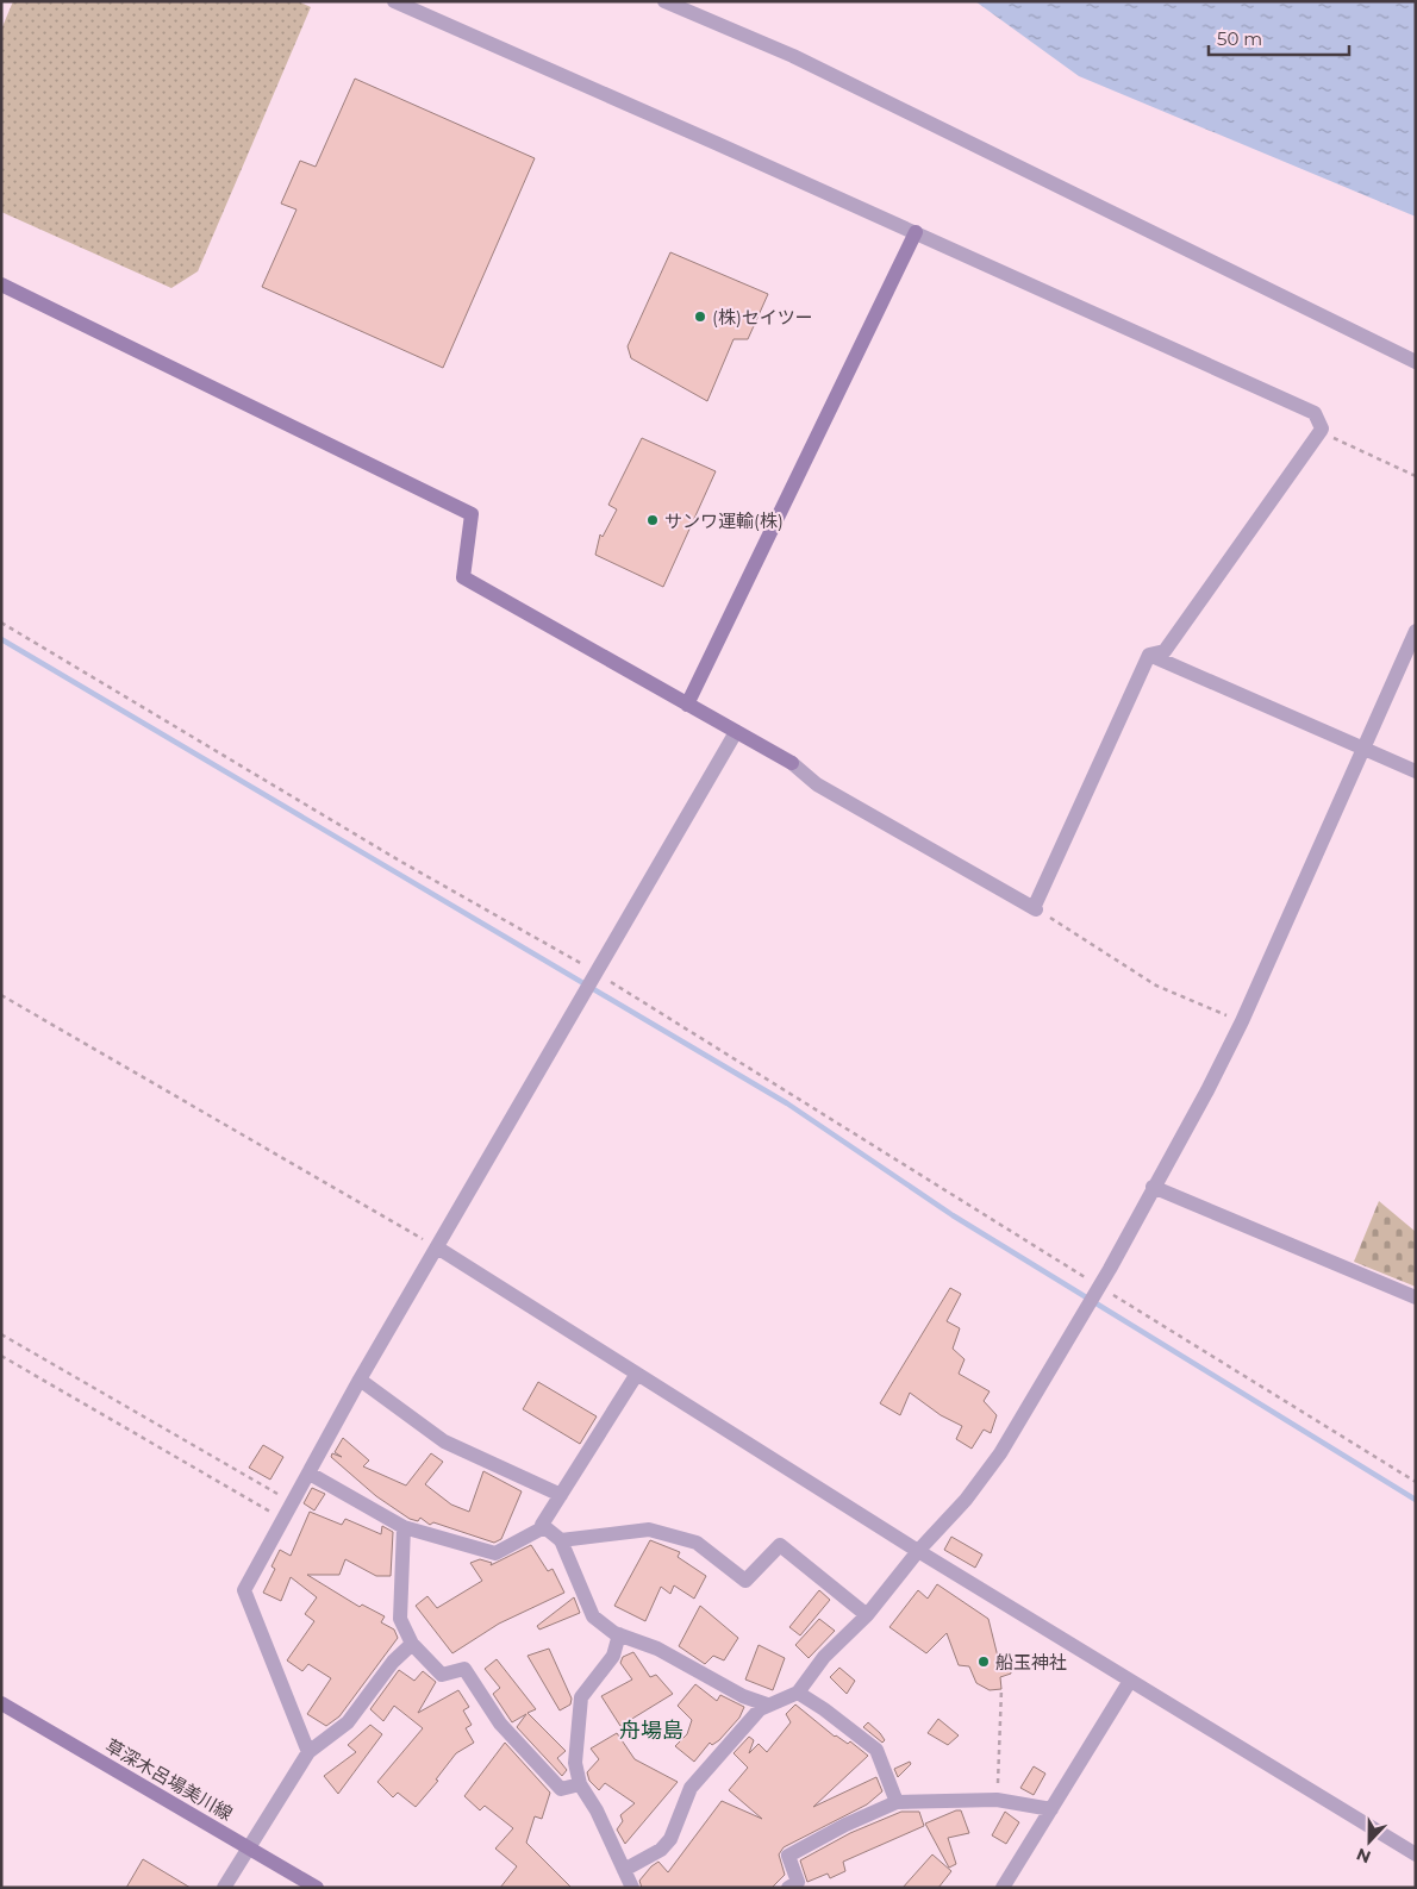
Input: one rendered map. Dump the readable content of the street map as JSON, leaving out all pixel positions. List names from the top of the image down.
{
  "streets": {
    "street": ["草深木呂場美川線"]
  },
  "districts": ["舟場島"],
  "places": ["(株)セイツー", "サンワ運輸(株)", "船玉神社"],
  "scale_bar": "50 m",
  "north": "bottom"
}
